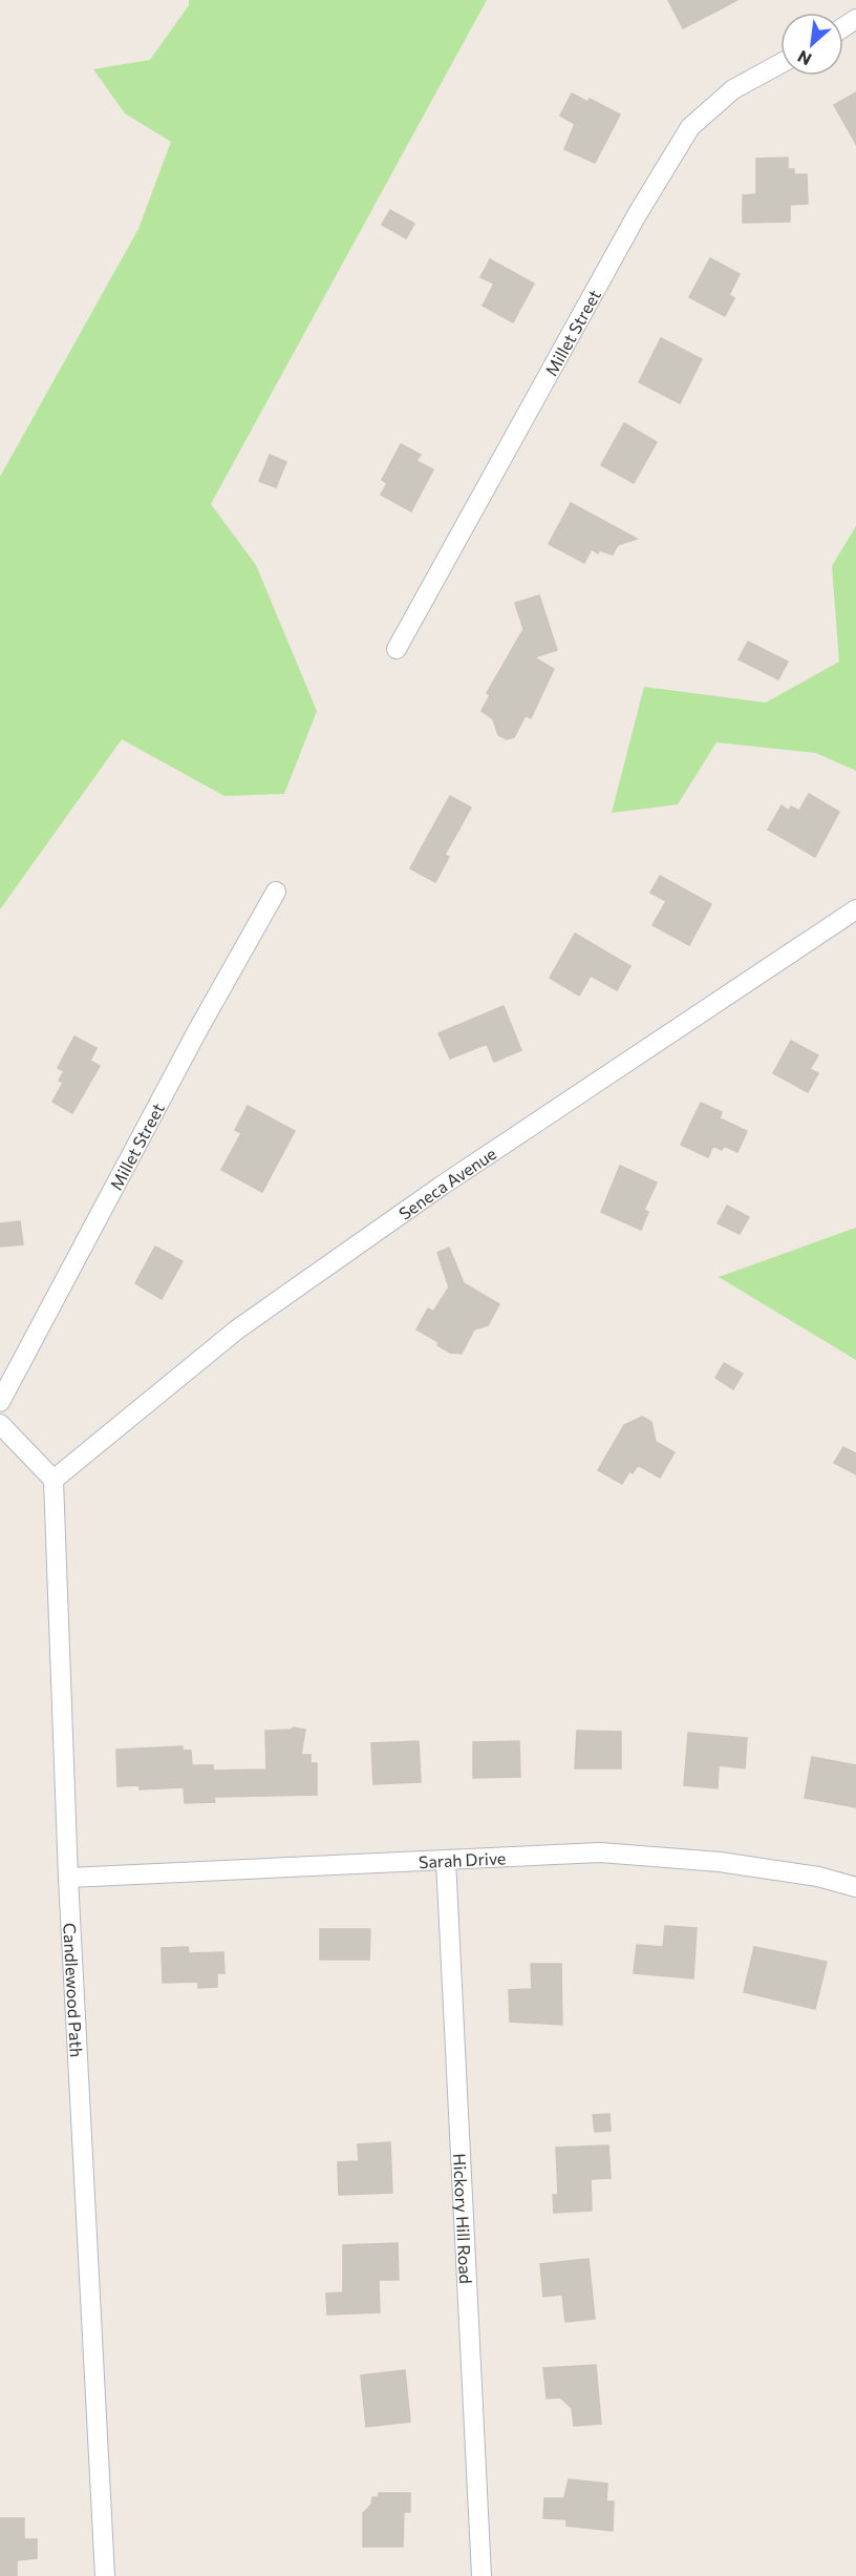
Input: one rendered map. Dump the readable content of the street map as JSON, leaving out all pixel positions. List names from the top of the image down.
{
  "streets": {
    "street": [
      "Millet Street",
      "Seneca Avenue",
      "Sarah Drive",
      "Candlewood Path",
      "Hickory Hill Road"
    ]
  },
  "crossings": [
    ["Seneca Avenue", "Candlewood Path"],
    ["Sarah Drive", "Candlewood Path"],
    ["Sarah Drive", "Hickory Hill Road"]
  ],
  "north": "bottom left"
}
